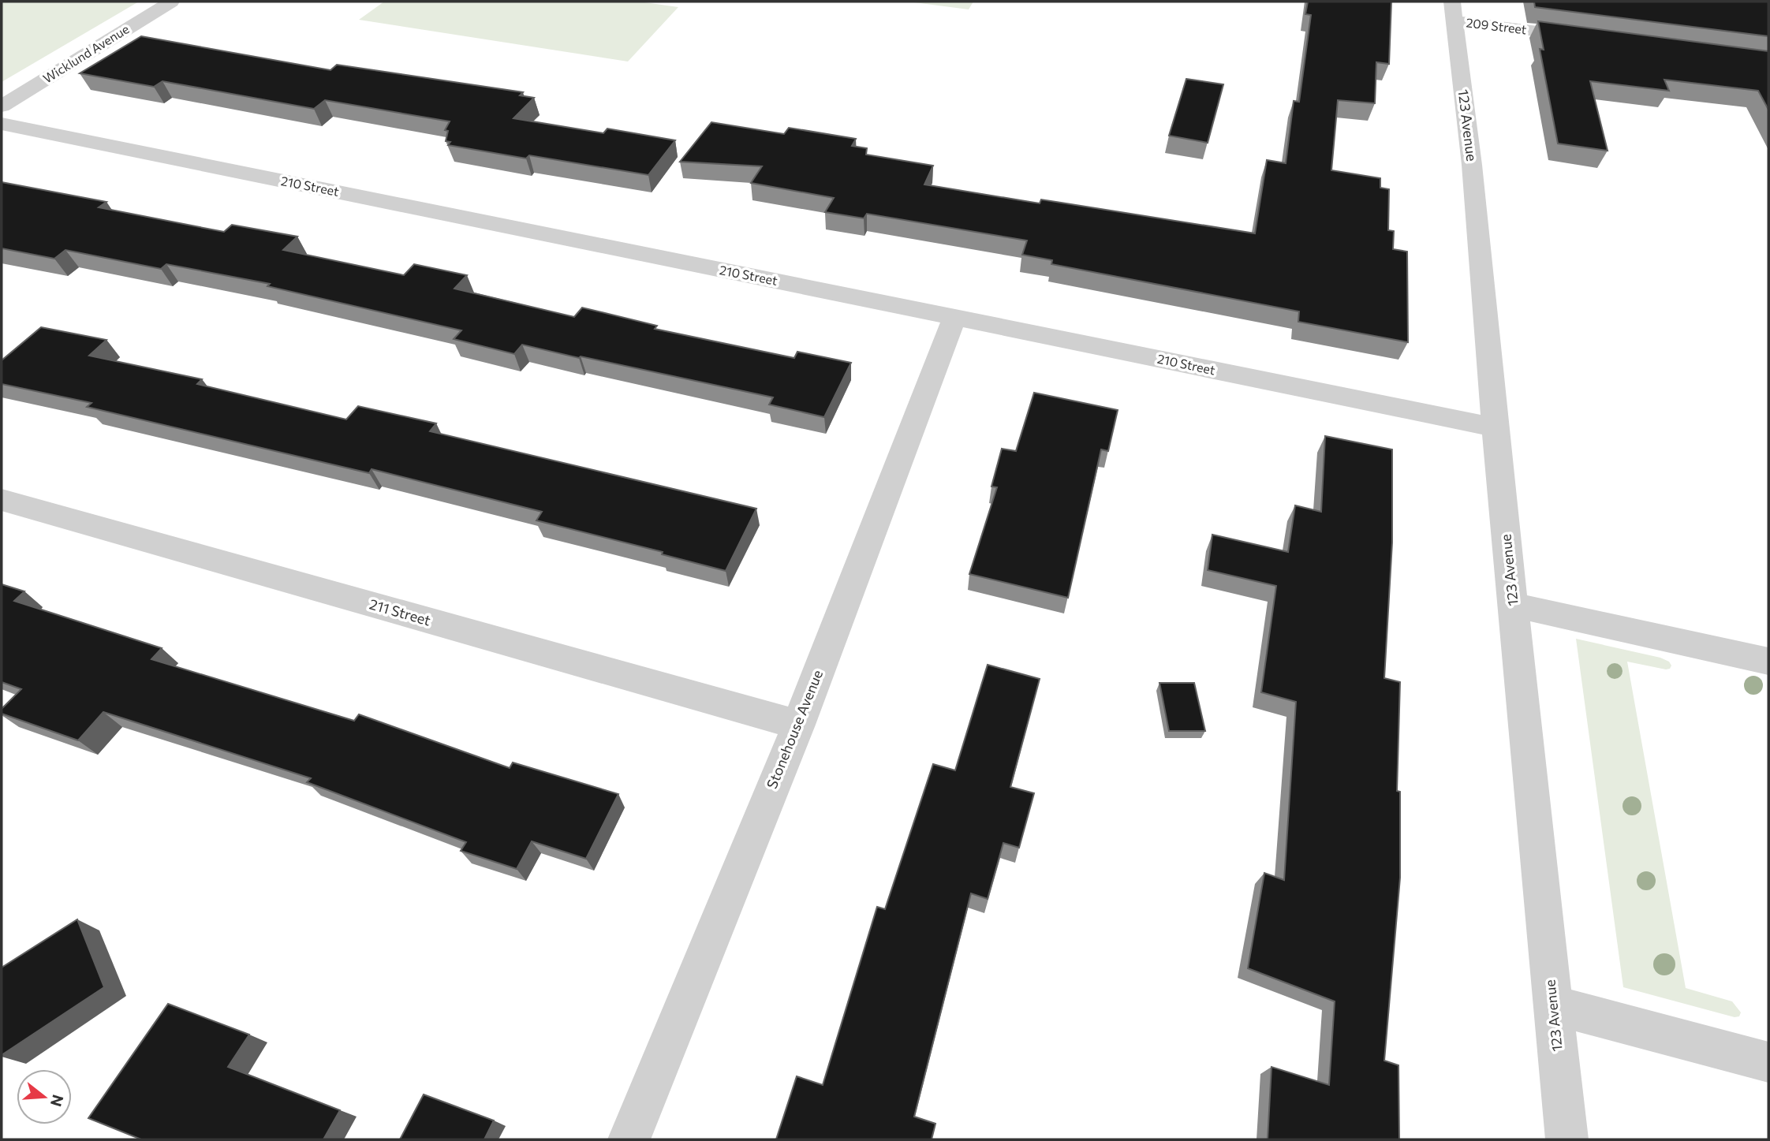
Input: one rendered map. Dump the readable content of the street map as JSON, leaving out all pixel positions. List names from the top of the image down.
{
  "streets": {
    "street": [
      "209 Street",
      "Wicklund Avenue",
      "123 Avenue",
      "210 Street",
      "211 Street",
      "Stonehouse Avenue"
    ]
  },
  "crossings": [
    ["209 Street", "123 Avenue"],
    ["123 Avenue", "210 Street"],
    ["210 Street", "Stonehouse Avenue"],
    ["211 Street", "Stonehouse Avenue"]
  ],
  "north": "right"
}
